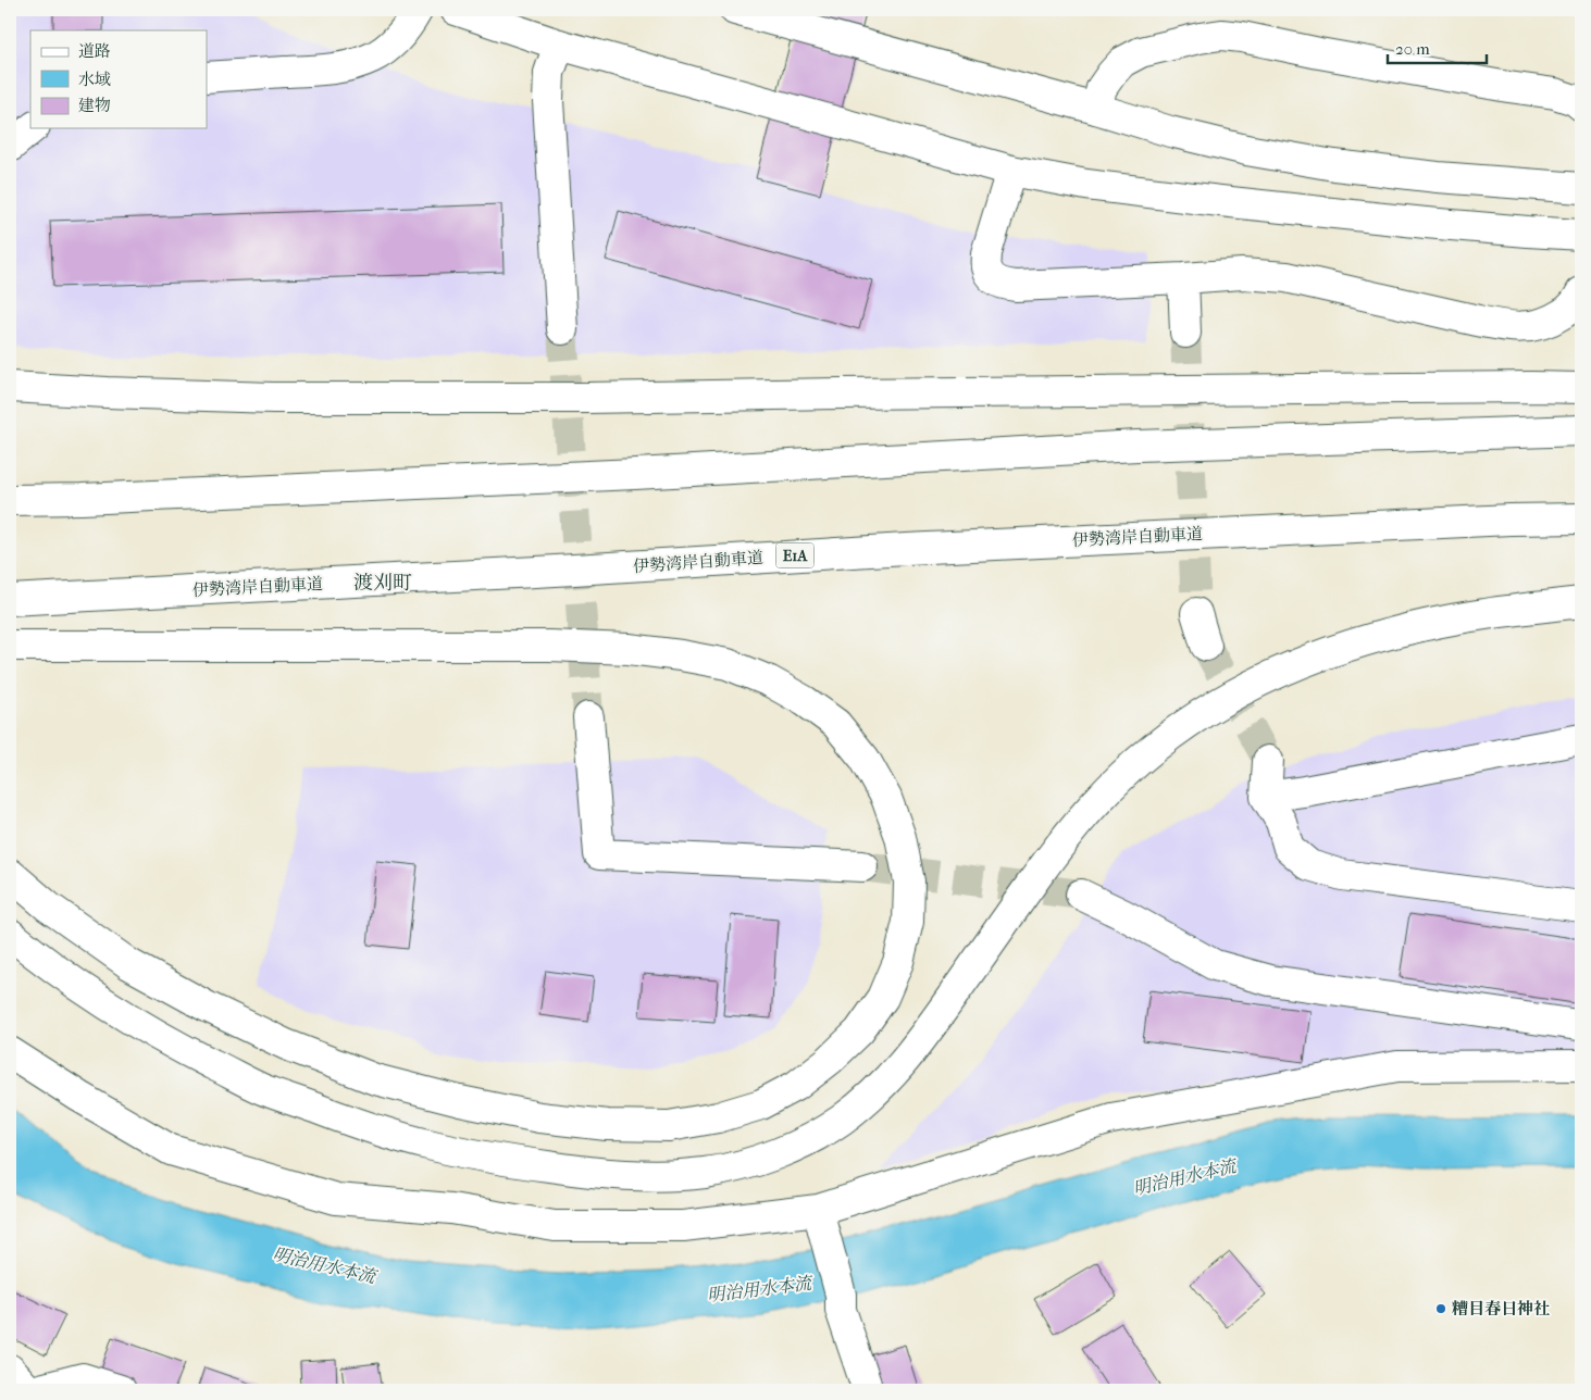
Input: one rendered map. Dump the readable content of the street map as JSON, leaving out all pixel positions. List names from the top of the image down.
{
  "streets": {
    "main road": ["伊勢湾岸自動車道", "E1A"]
  },
  "districts": ["渡刈町"],
  "water": ["明治用水本流"],
  "places": ["糟目春日神社"],
  "legend": ["道路", "水域", "建物"],
  "scale_bar": "20 m"
}
